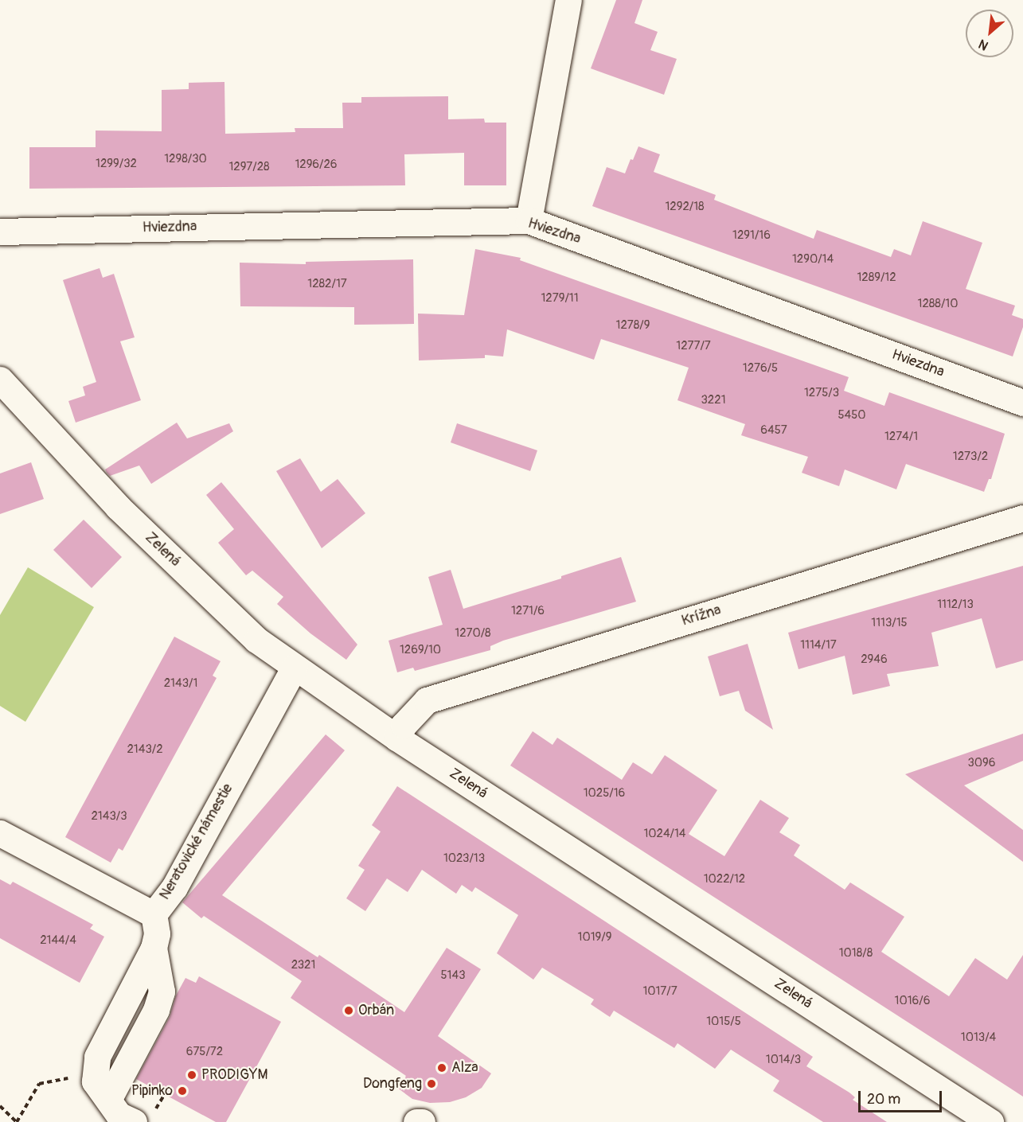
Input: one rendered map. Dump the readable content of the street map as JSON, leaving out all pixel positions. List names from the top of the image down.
{
  "streets": {
    "street": [
      "Hviezdna",
      "Zelená",
      "Krížna",
      "Neratovické námestie"
    ]
  },
  "crossings": [
    ["Zelená", "Krížna"],
    ["Zelená", "Neratovické námestie"]
  ],
  "places": [
    "Orbán",
    "Alza",
    "PRODIGYM",
    "Dongfeng",
    "Pipinko"
  ],
  "house_numbers": [
    "1298/30",
    "1299/32",
    "1296/26",
    "1297/28",
    "1292/18",
    "1291/16",
    "1290/14",
    "1289/12",
    "1282/17",
    "1279/11",
    "1288/10",
    "1278/9",
    "1277/7",
    "1276/5",
    "1275/3",
    "3221",
    "5450",
    "6457",
    "1274/1",
    "1273/2",
    "1112/13",
    "1271/6",
    "1113/15",
    "1270/8",
    "1114/17",
    "1269/10",
    "2946",
    "2143/1",
    "2143/2",
    "3096",
    "1025/16",
    "2143/3",
    "1024/14",
    "1023/13",
    "1022/12",
    "1019/9",
    "2144/4",
    "1018/8",
    "2321",
    "5143",
    "1017/7",
    "1016/6",
    "1015/5",
    "1013/4",
    "675/72",
    "1014/3"
  ],
  "scale_bar": "20 m",
  "north": "bottom left"
}
